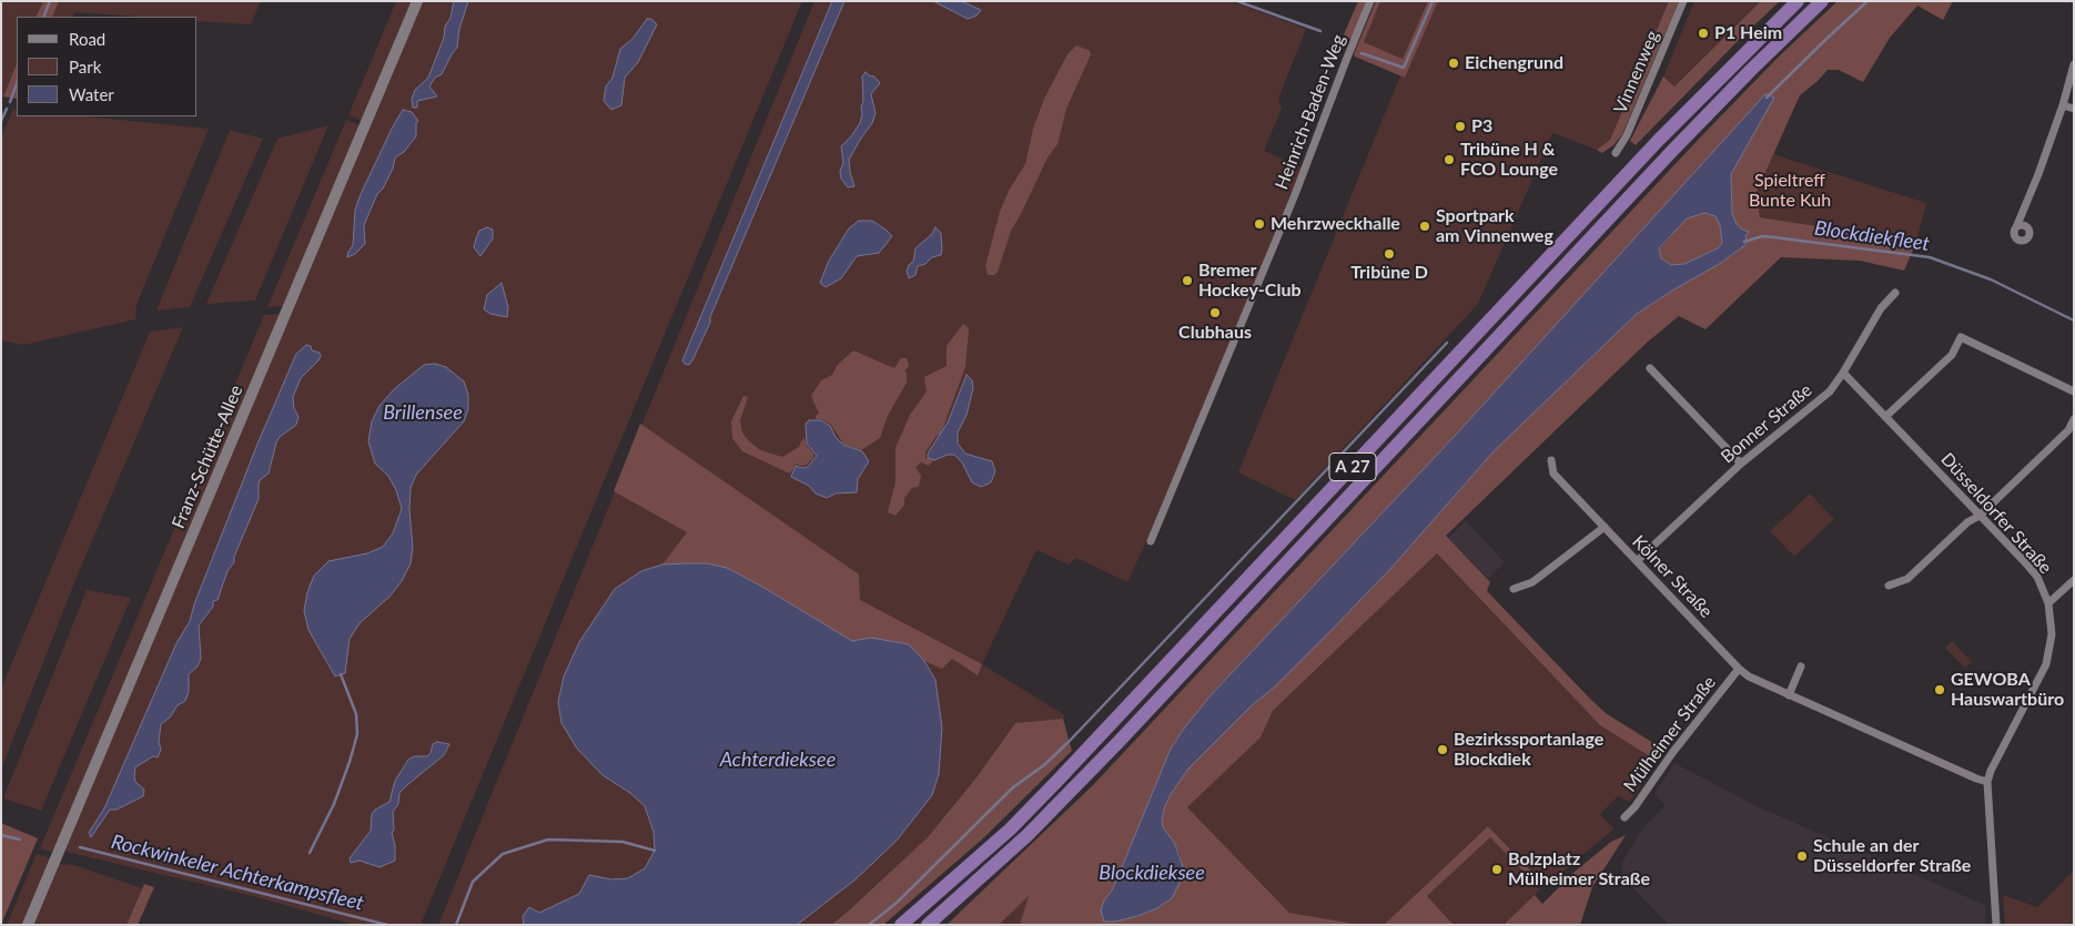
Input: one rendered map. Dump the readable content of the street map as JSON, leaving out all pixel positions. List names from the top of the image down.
{
  "streets": {
    "highway": ["A 27"],
    "main road": ["Franz-Schütte-Allee"],
    "street": [
      "Vinnenweg",
      "Heinrich-Baden-Weg",
      "Bonner Straße",
      "Düsseldorfer Straße",
      "Kölner Straße",
      "Mülheimer Straße"
    ]
  },
  "crossings": [
    ["Bonner Straße", "Düsseldorfer Straße"],
    ["Bonner Straße", "Kölner Straße"],
    ["Düsseldorfer Straße", "Kölner Straße"],
    ["Kölner Straße", "Mülheimer Straße"]
  ],
  "water": [
    "Blockdiekfleet",
    "Brillensee",
    "Achterdieksee",
    "Rockwinkeler Achterkampsfleet",
    "Blockdieksee"
  ],
  "parks": ["Spieltreff Bunte Kuh"],
  "places": [
    "P1 Heim",
    "Eichengrund",
    "P3",
    "Tribüne H & FCO Lounge",
    "Mehrzweckhalle",
    "Sportpark am Vinnenweg",
    "Tribüne D",
    "Bremer Hockey-Club",
    "Clubhaus",
    "GEWOBA Hauswartbüro",
    "Bezirkssportanlage Blockdiek",
    "Schule an der Düsseldorfer Straße",
    "Bolzplatz Mülheimer Straße"
  ],
  "legend": ["Road", "Park", "Water"]
}
